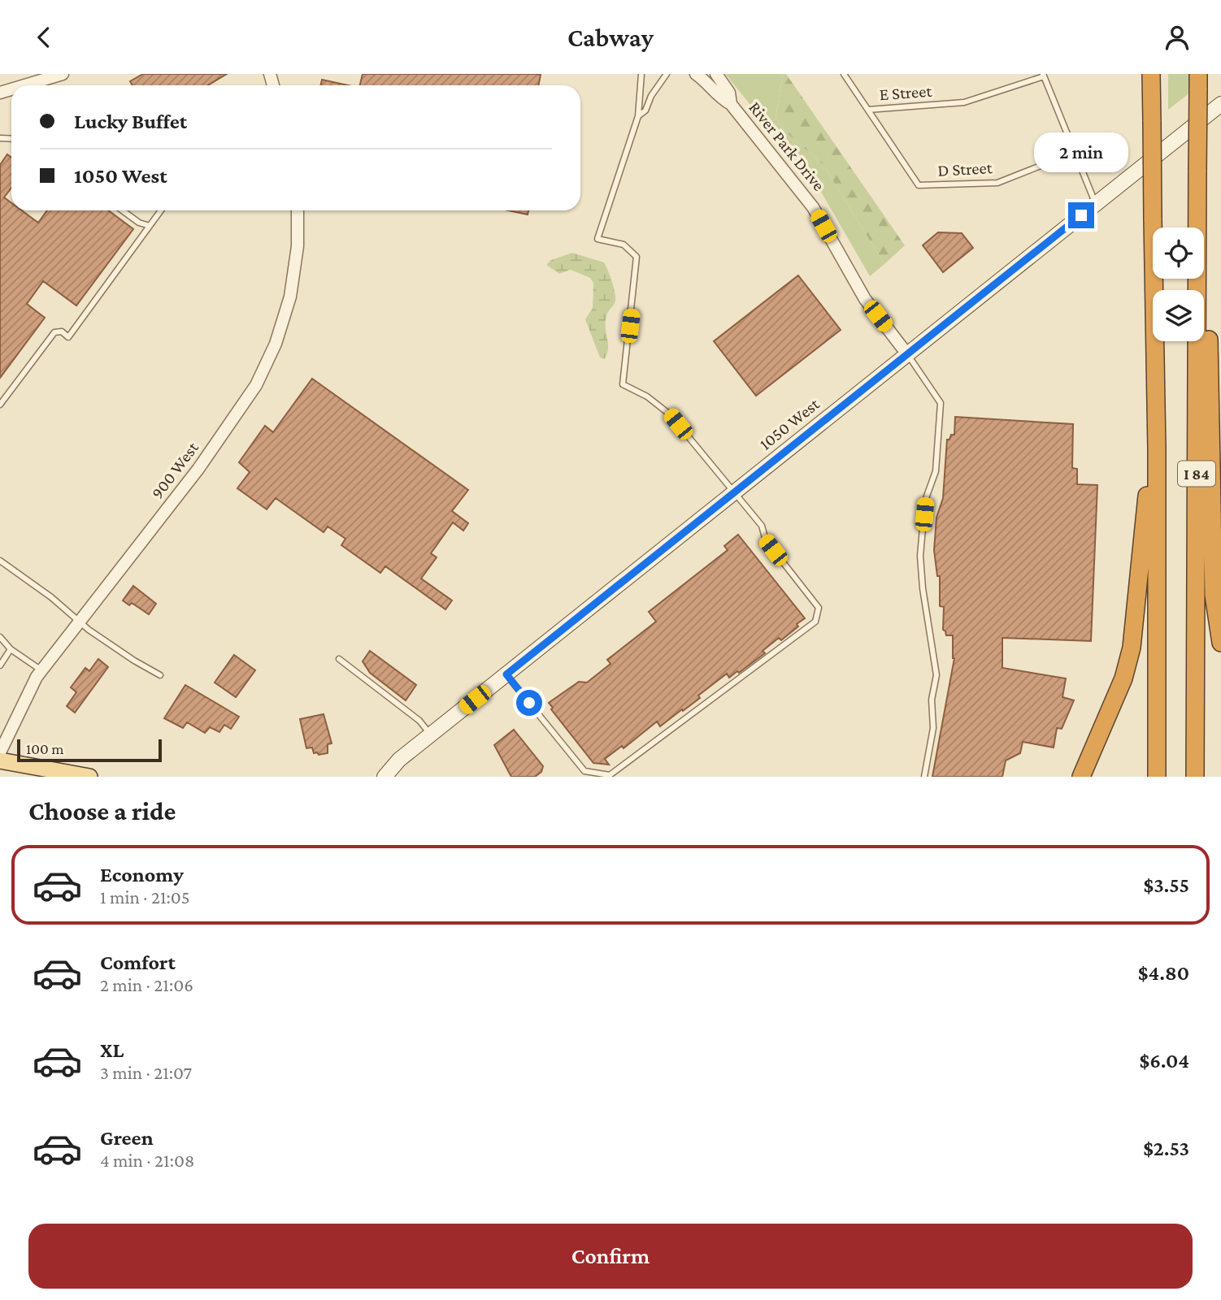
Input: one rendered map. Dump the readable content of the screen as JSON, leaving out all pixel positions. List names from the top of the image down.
{
  "streets": {
    "highway": ["I 84"],
    "main road": ["1050 West"],
    "street": ["River Park Drive", "900 West"],
    "lane": ["E Street", "D Street"]
  },
  "crossings": [
    ["E Street", "D Street"],
    ["River Park Drive", "1050 West"]
  ],
  "scale_bar": "100 m",
  "page": {
    "header": "Cabway",
    "banner": ["Lucky Buffet", "1050 West"],
    "bubble": "2 min",
    "scale": "100 m",
    "heading": "Choose a ride",
    "list": [
      {
        "name": "Economy",
        "note": "1 min · 21:05",
        "value": "$3.55"
      },
      {
        "name": "Comfort",
        "note": "2 min · 21:06",
        "value": "$4.80"
      },
      {
        "name": "XL",
        "note": "3 min · 21:07",
        "value": "$6.04"
      },
      {
        "name": "Green",
        "note": "4 min · 21:08",
        "value": "$2.53"
      }
    ],
    "buttons": "Confirm"
  }
}
